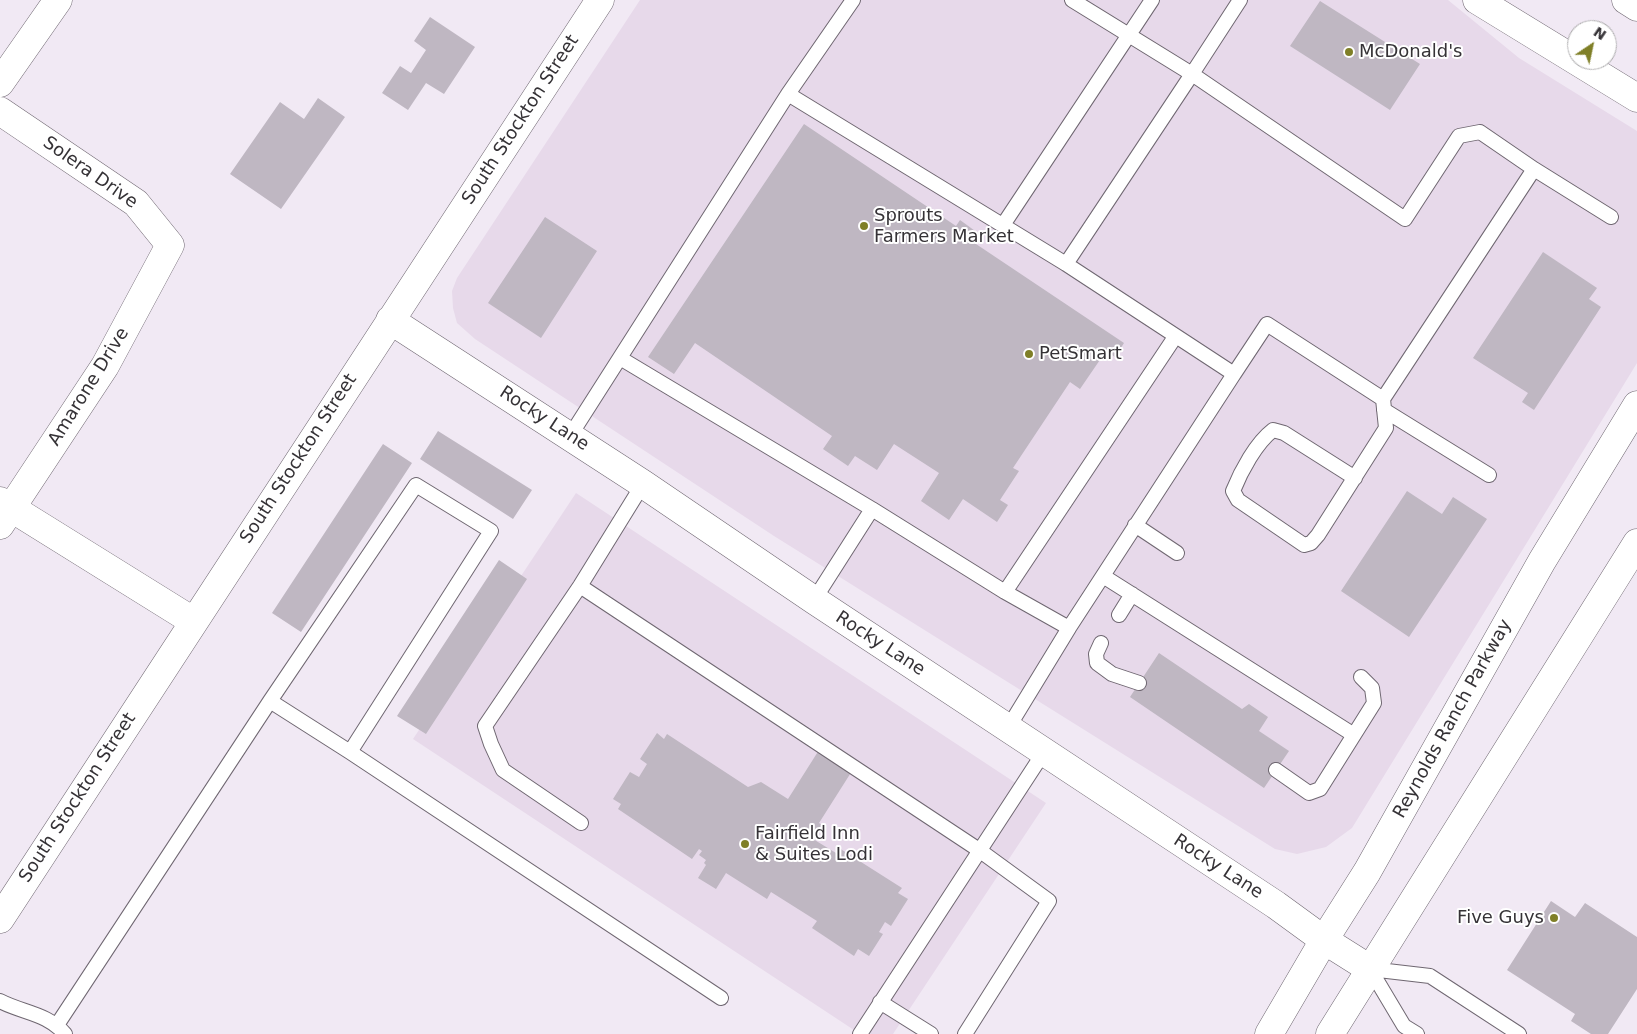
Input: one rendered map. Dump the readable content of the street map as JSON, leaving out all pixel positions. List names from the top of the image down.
{
  "streets": {
    "street": [
      "South Stockton Street",
      "Solera Drive",
      "Amarone Drive",
      "Rocky Lane",
      "Reynolds Ranch Parkway"
    ]
  },
  "crossings": [
    ["South Stockton Street", "Rocky Lane"],
    ["Solera Drive", "Amarone Drive"],
    ["Rocky Lane", "Reynolds Ranch Parkway"]
  ],
  "places": [
    "McDonald's",
    "Sprouts Farmers Market",
    "PetSmart",
    "Fairfield Inn & Suites Lodi",
    "Five Guys"
  ],
  "north": "top right"
}
